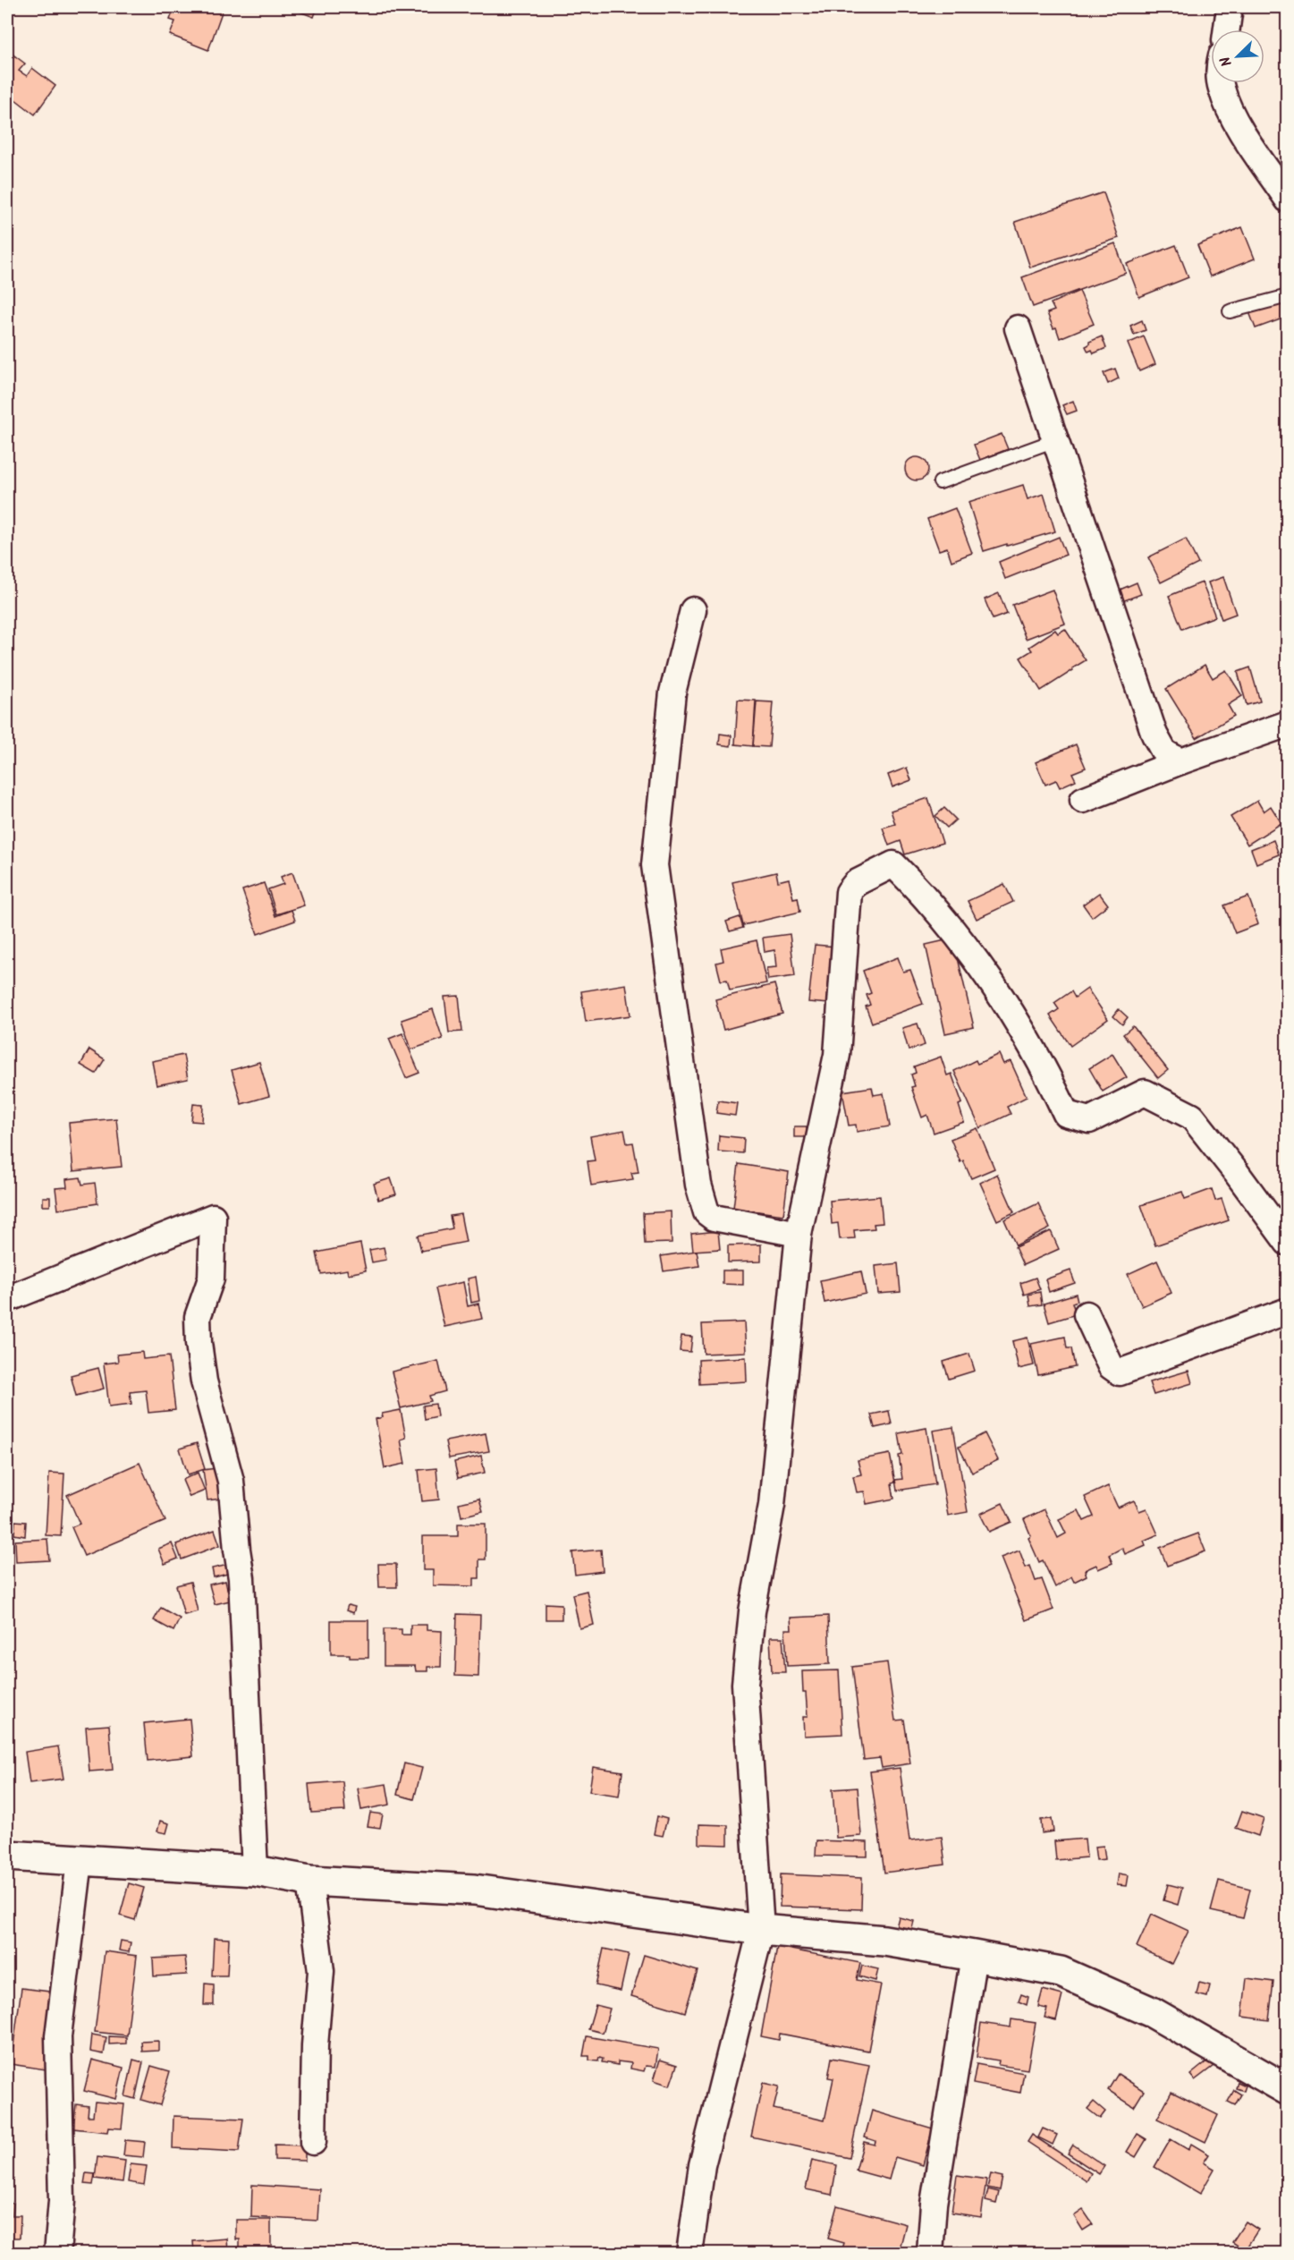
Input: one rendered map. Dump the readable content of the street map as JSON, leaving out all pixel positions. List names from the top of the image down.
{
  "north": "bottom left"
}
